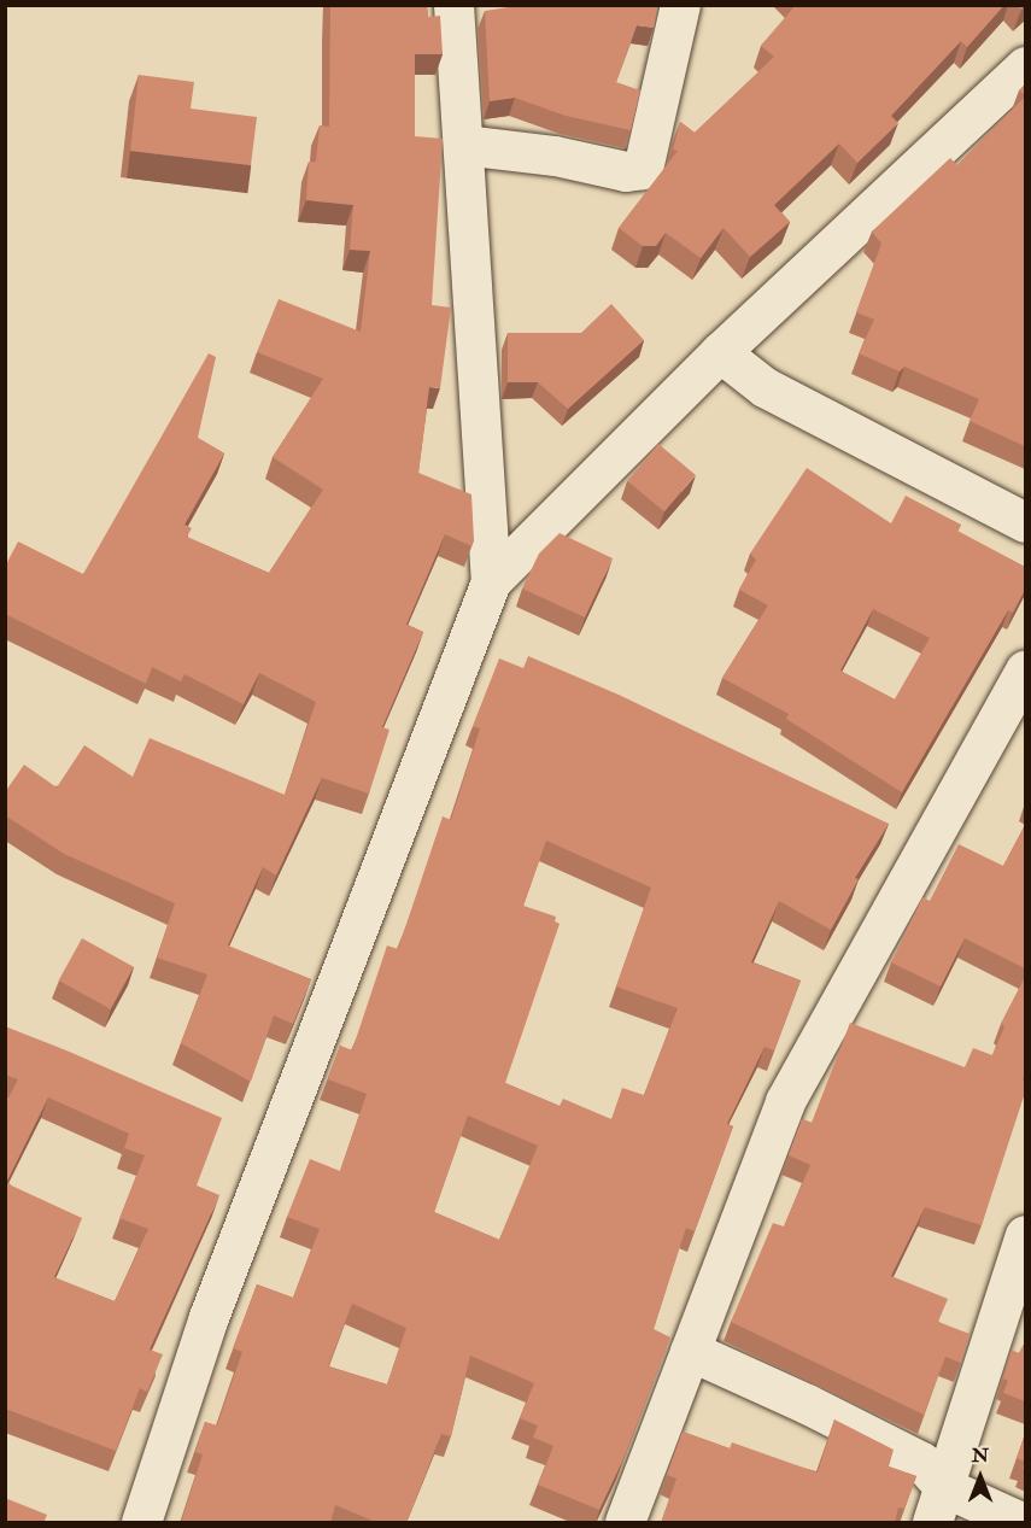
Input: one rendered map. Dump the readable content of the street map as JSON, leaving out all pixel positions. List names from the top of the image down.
{
  "north": "top"
}
